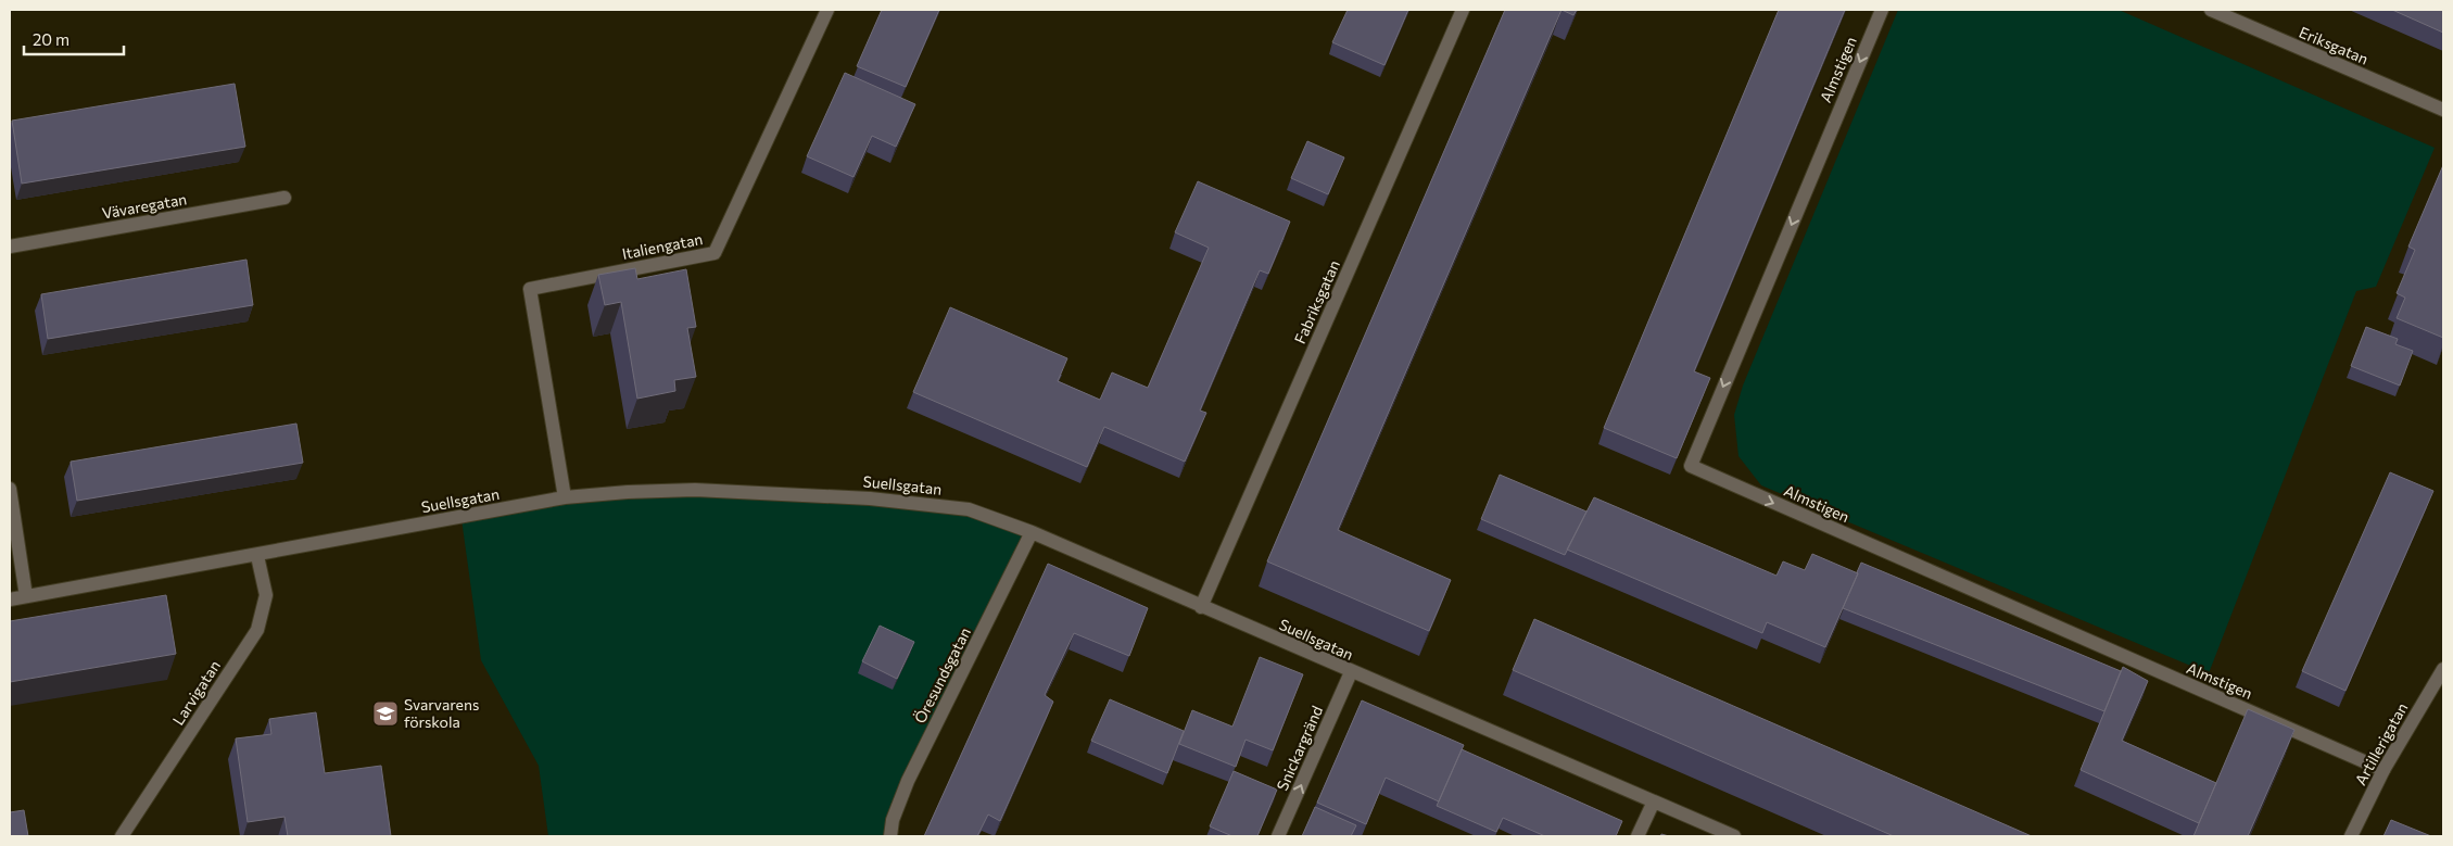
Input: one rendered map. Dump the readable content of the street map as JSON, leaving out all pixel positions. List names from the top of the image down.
{
  "streets": {
    "street": [
      "Eriksgatan",
      "Almstigen",
      "Vävaregatan",
      "Italiengatan",
      "Fabriksgatan",
      "Suellsgatan",
      "Öresundsgatan",
      "Larvigatan",
      "Artillerigatan",
      "Snickargränd"
    ]
  },
  "crossings": [
    ["Almstigen", "Artillerigatan"],
    ["Italiengatan", "Suellsgatan"],
    ["Fabriksgatan", "Suellsgatan"],
    ["Suellsgatan", "Öresundsgatan"],
    ["Suellsgatan", "Larvigatan"],
    ["Suellsgatan", "Snickargränd"]
  ],
  "one_way": ["Snickargränd"],
  "places": {
    "school or university": ["Svarvarens förskola"]
  },
  "scale_bar": "20 m"
}
